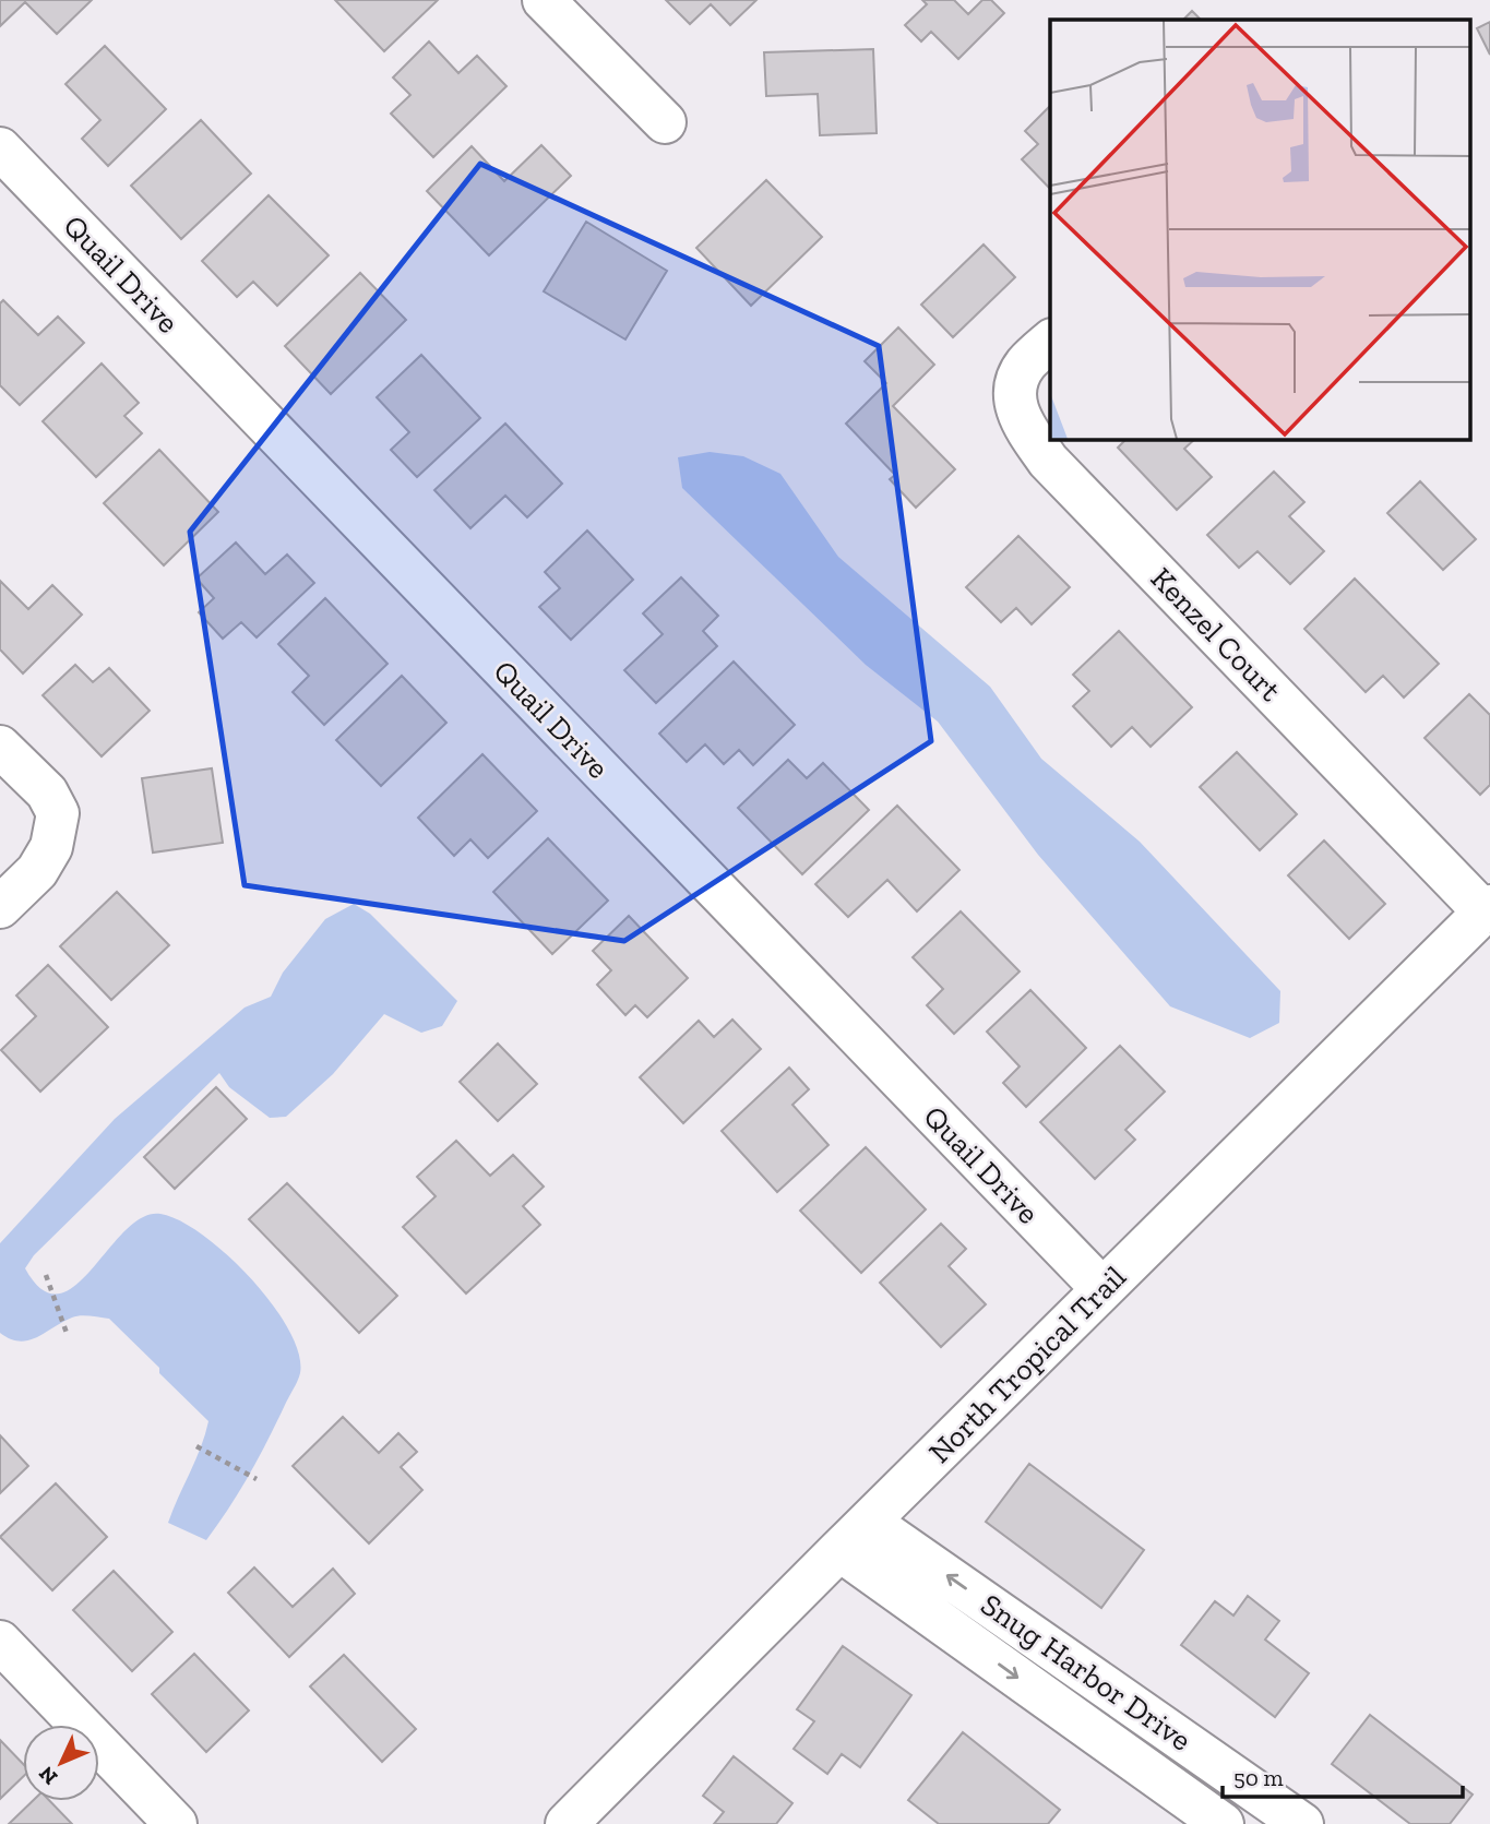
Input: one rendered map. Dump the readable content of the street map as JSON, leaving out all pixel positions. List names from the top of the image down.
{
  "streets": {
    "street": [
      "Quail Drive",
      "Kenzel Court",
      "North Tropical Trail",
      "Snug Harbor Drive"
    ]
  },
  "crossings": [
    ["Quail Drive", "North Tropical Trail"],
    ["Kenzel Court", "North Tropical Trail"],
    ["North Tropical Trail", "Snug Harbor Drive"]
  ],
  "scale_bar": "50 m",
  "north": "bottom left"
}
